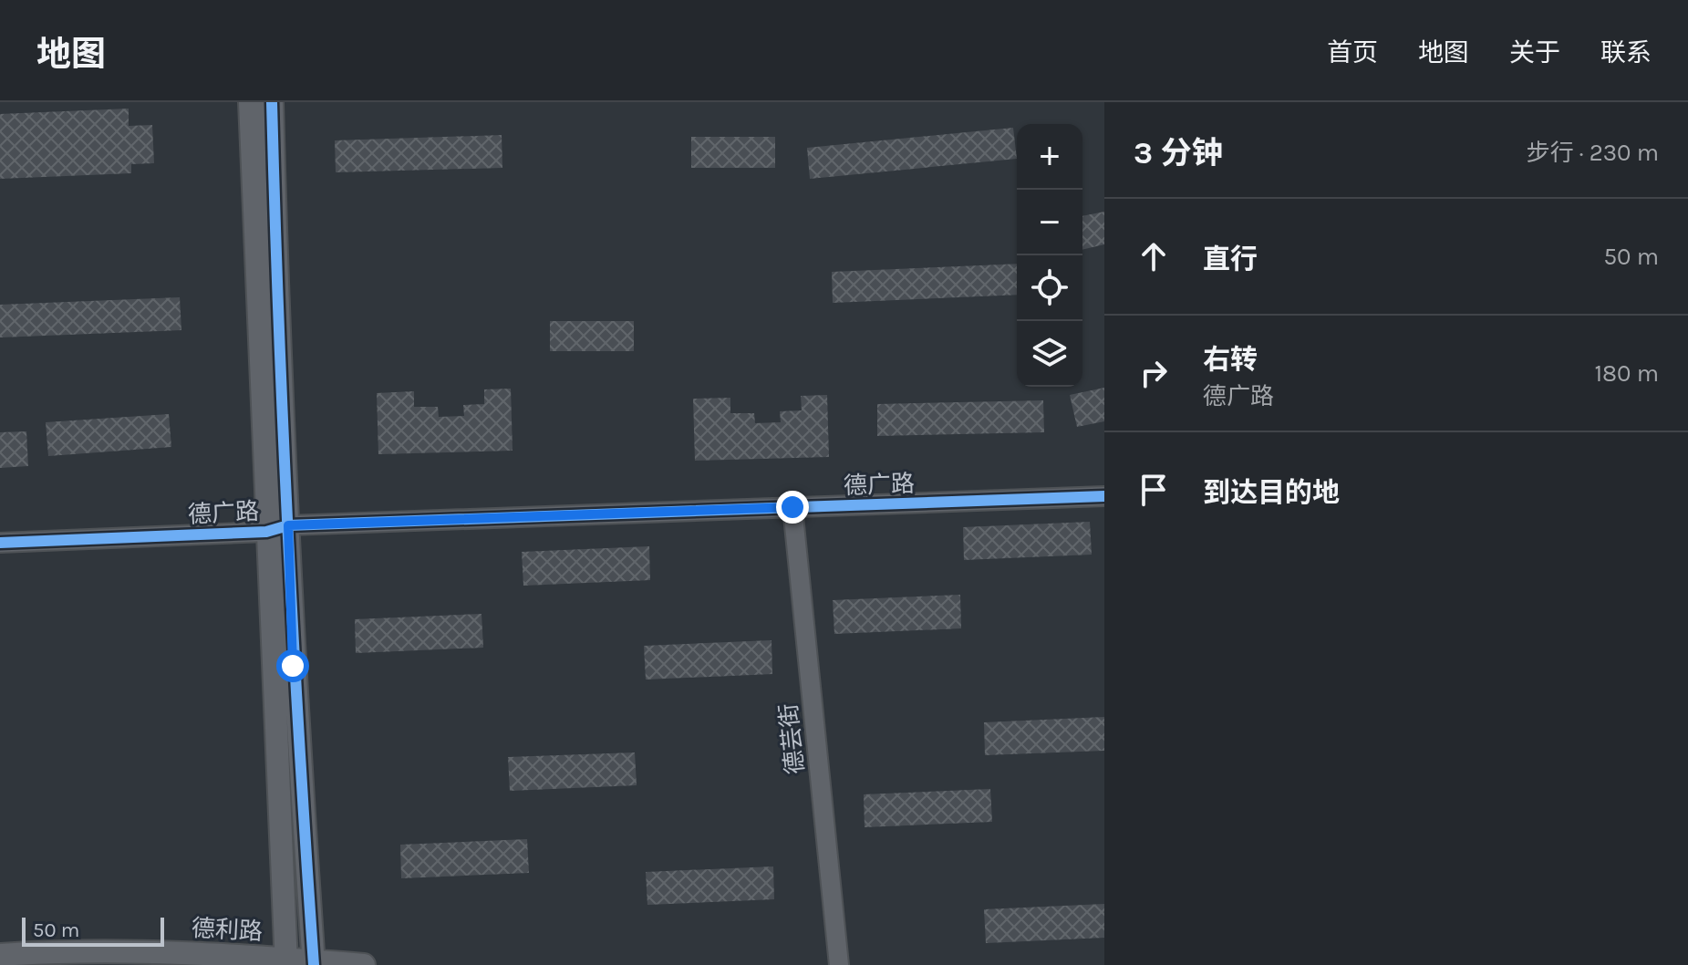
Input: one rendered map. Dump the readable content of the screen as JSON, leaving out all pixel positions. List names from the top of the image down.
{
  "streets": {
    "street": ["德广路", "德芸街", "德利路"]
  },
  "crossings": [
    ["德广路", "德芸街"]
  ],
  "scale_bar": "50 m",
  "page": {
    "header": "地图",
    "nav": [
      "首页",
      "地图",
      "关于",
      "联系"
    ],
    "heading": ["3 分钟", "步行 · 230 m"],
    "map_buttons": ["+", "−"],
    "list": [
      ["直行", "50 m"],
      ["右转", "德广路", "180 m"],
      "到达目的地"
    ],
    "scale": "50 m"
  }
}
